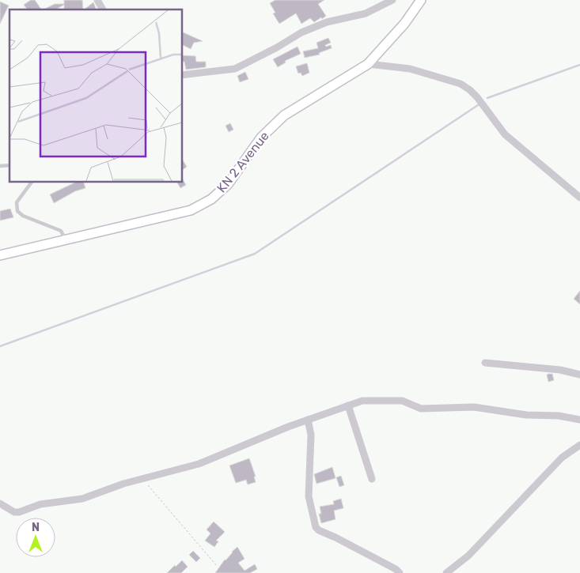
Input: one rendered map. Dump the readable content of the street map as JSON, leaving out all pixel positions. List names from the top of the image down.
{
  "streets": {
    "main road": ["KN 2 Avenue"]
  },
  "north": "top"
}
